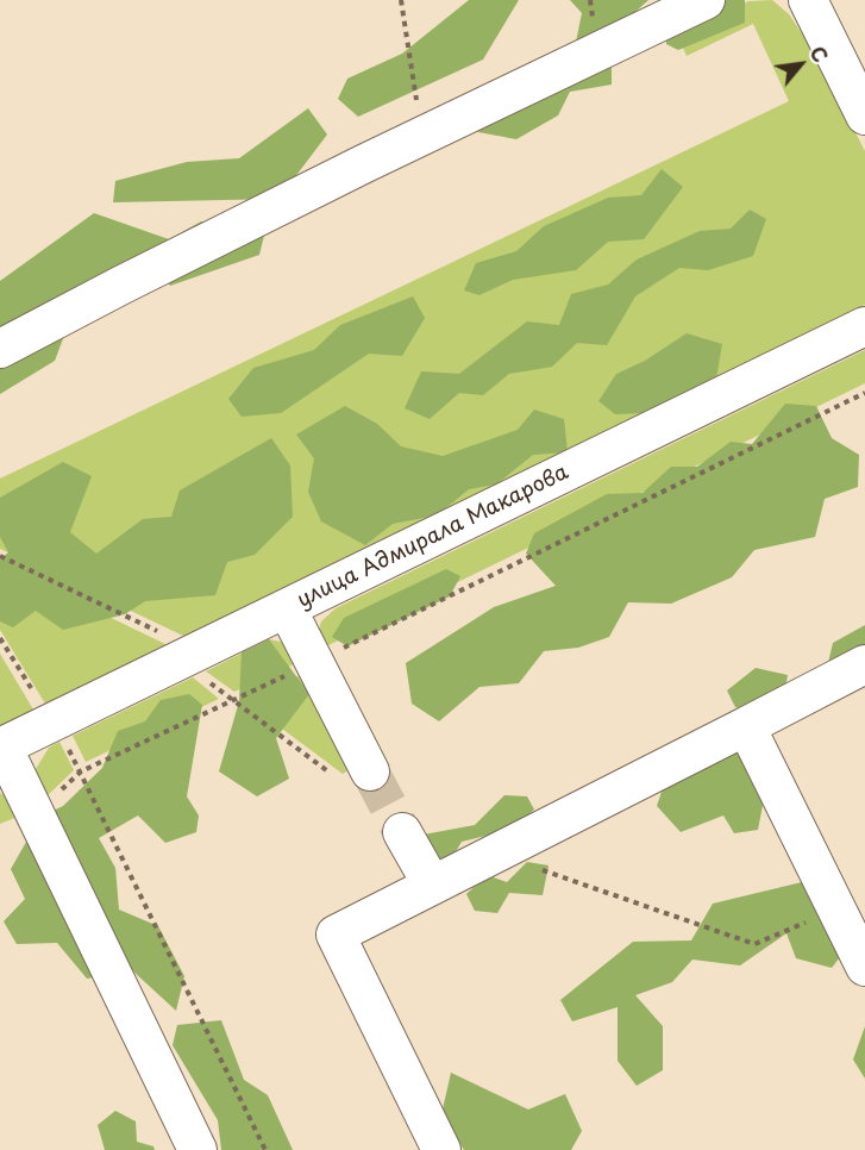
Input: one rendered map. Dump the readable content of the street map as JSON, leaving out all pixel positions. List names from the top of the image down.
{
  "streets": {
    "street": ["улица Адмирала Макарова"]
  },
  "north": "top right"
}
